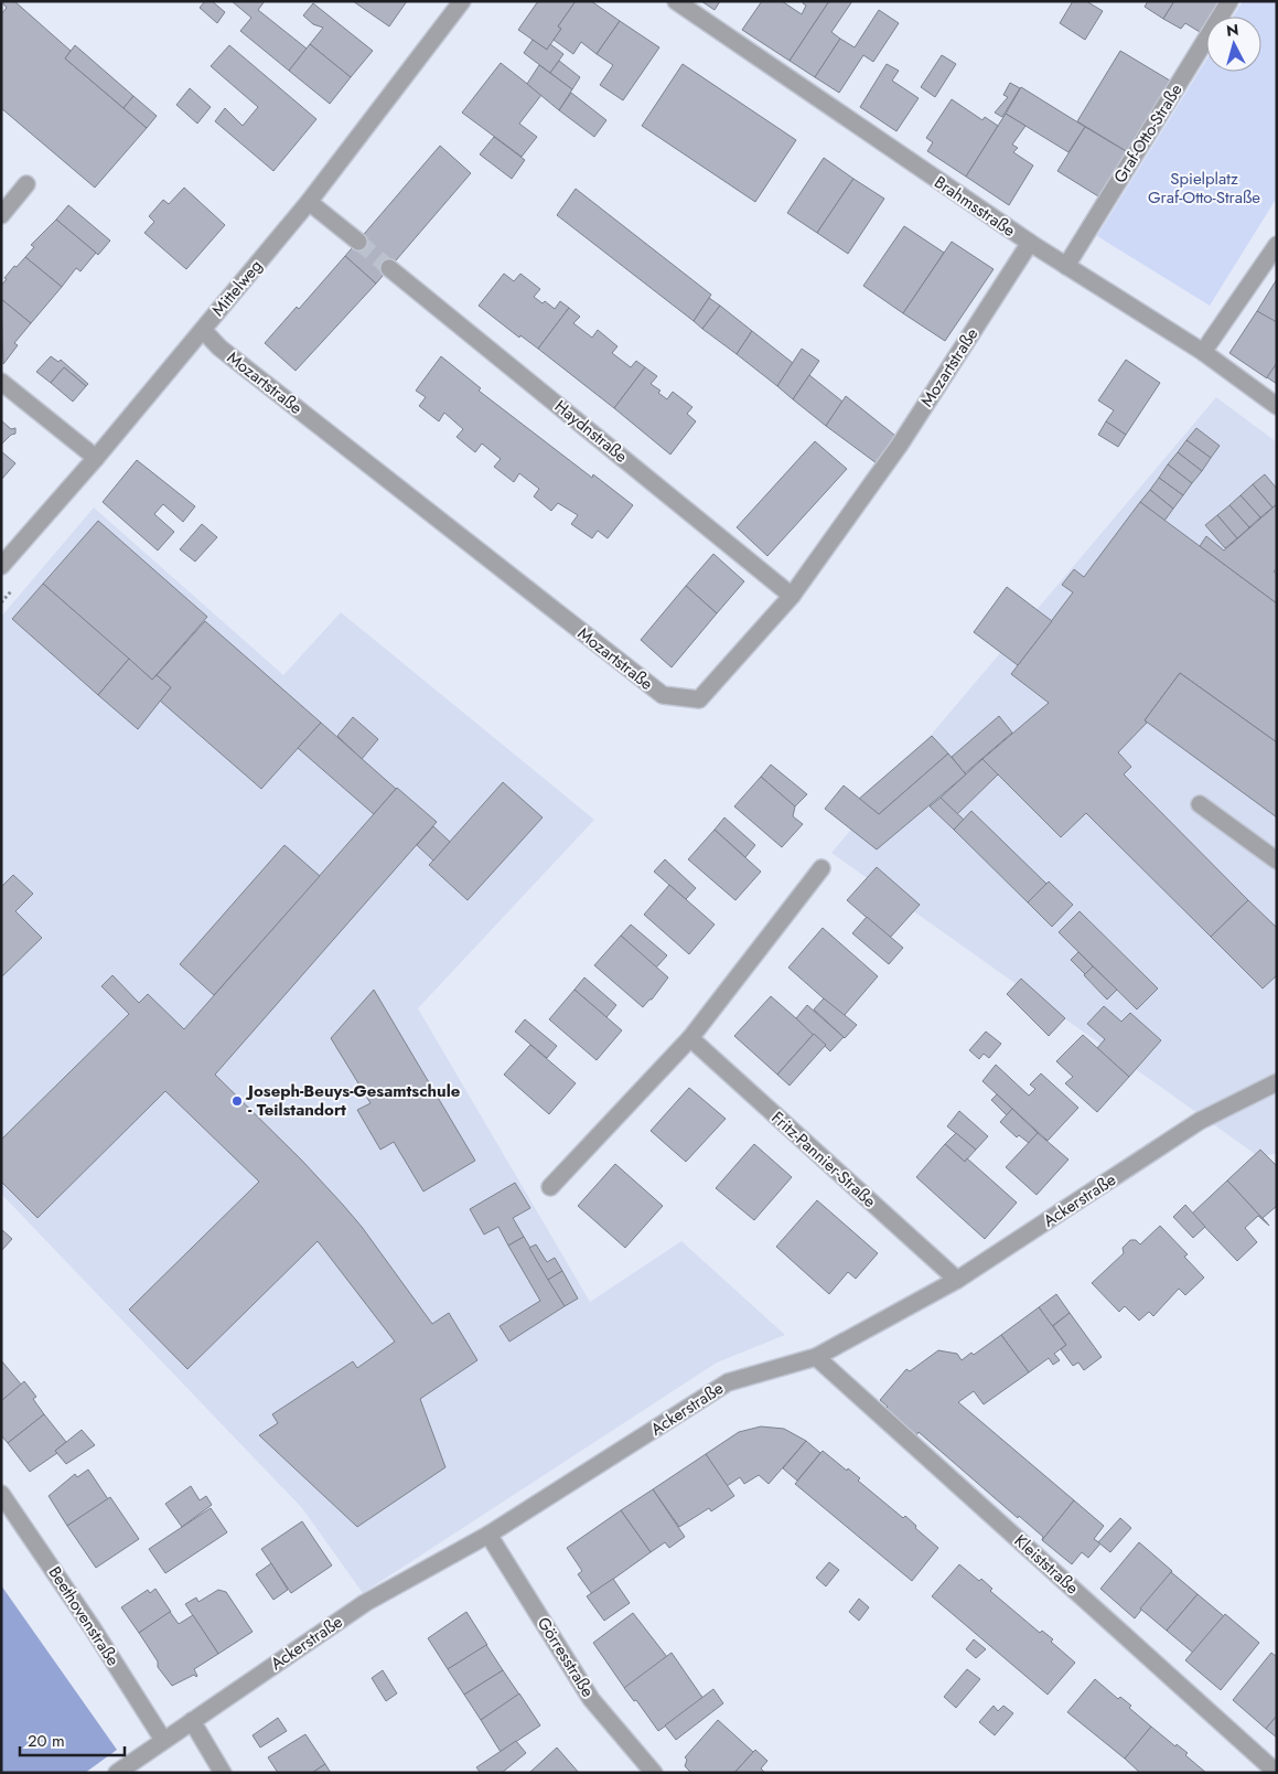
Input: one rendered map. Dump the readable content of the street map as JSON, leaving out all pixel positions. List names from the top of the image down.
{
  "streets": {
    "street": [
      "Graf-Otto-Straße",
      "Brahmsstraße",
      "Mittelweg",
      "Mozartstraße",
      "Haydnstraße",
      "Fritz-Pannier-Straße",
      "Ackerstraße",
      "Kleiststraße",
      "Beethovenstraße",
      "Görresstraße"
    ]
  },
  "crossings": [
    ["Graf-Otto-Straße", "Brahmsstraße"],
    ["Brahmsstraße", "Mozartstraße"],
    ["Mittelweg", "Mozartstraße"],
    ["Mozartstraße", "Haydnstraße"],
    ["Fritz-Pannier-Straße", "Ackerstraße"],
    ["Ackerstraße", "Kleiststraße"],
    ["Ackerstraße", "Beethovenstraße"],
    ["Ackerstraße", "Görresstraße"]
  ],
  "parks": ["Spielplatz Graf-Otto-Straße"],
  "places": ["Joseph-Beuys-Gesamtschule - Teilstandort"],
  "scale_bar": "20 m",
  "north": "top"
}
